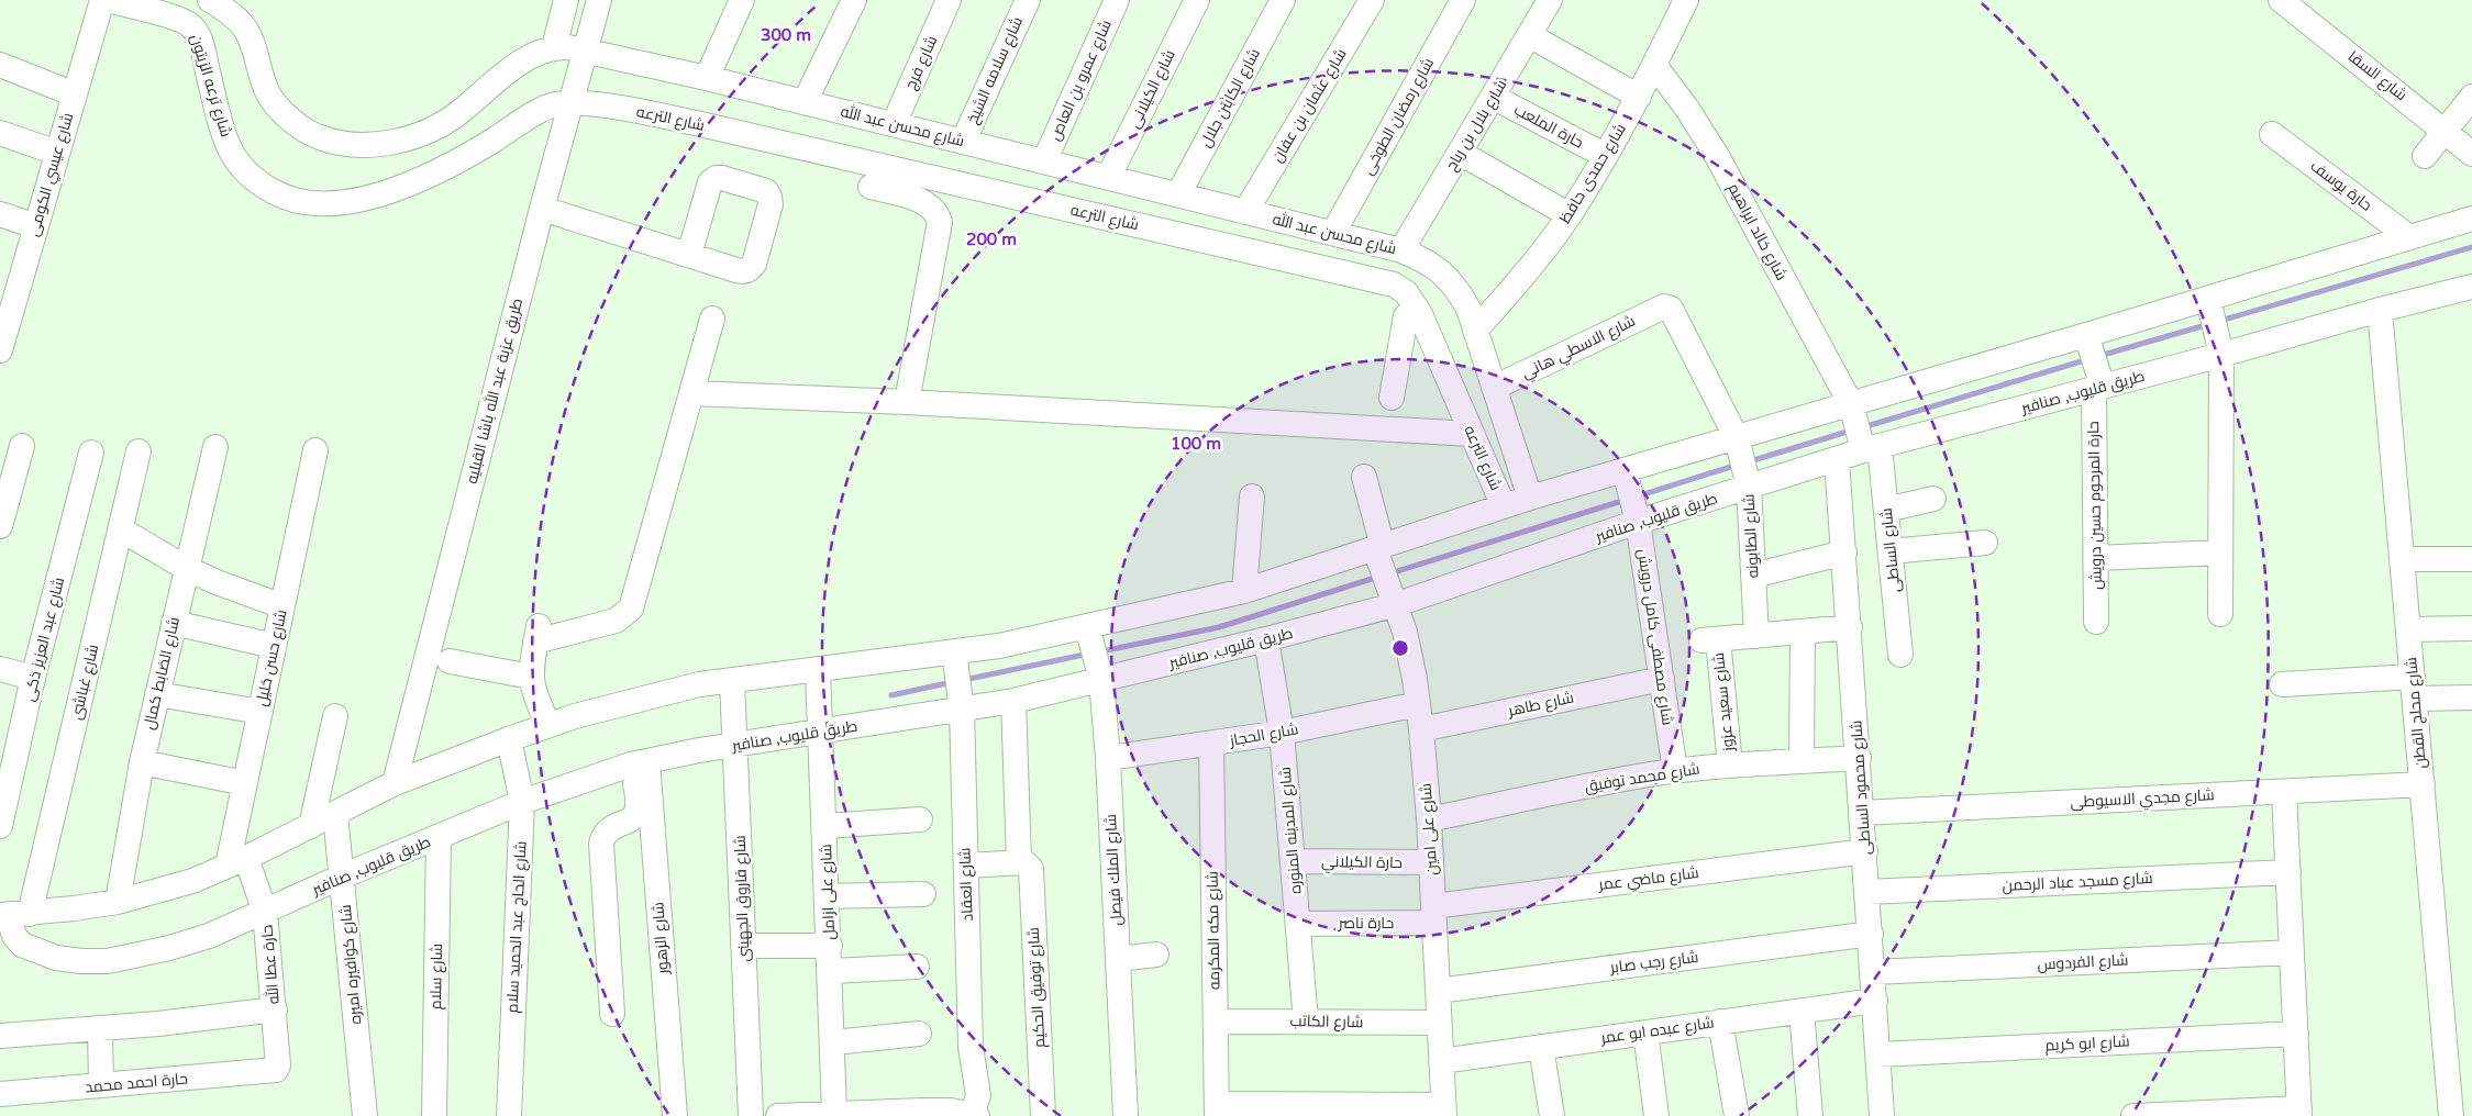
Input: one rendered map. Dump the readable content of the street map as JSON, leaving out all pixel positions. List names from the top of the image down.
{
  "streets": {
    "street": [
      "شارع فرج",
      "شارع سلامه الشيخ",
      "شارع السقا",
      "شارع عمرو بن العاص",
      "شارع ترعه الزيتون",
      "شارع الكيلانى",
      "شارع الكابتن جلال",
      "شارع عثمان بن عفان",
      "شارع رمضان الطوخى",
      "شارع الترعه",
      "شارع بلال بن رباح",
      "شارع محسن عبد الله",
      "حارة الملعب",
      "شارع حمدى حافظ",
      "شارع عيسي الكومى",
      "حارة يوسف",
      "شارع خالد ابراهيم",
      "شارع الاسطي هاني",
      "طريق عزبة عبد الله باشا القبليه",
      "طريق قليوب, صنافير",
      "حارة المرحوم حسين درويش",
      "شارع الطابونه",
      "شارع الساطى",
      "شارع مصطفى كامل درويش",
      "شارع عبد العزيز ذكى",
      "شارع حسن خليل",
      "شارع الضابط كمال",
      "شارع غباشى",
      "شارع سعيد عزوز",
      "شارع طاهر",
      "شارع محلج القطن",
      "شارع الحجاز",
      "شارع محمد توفيق",
      "شارع محمود الساطى",
      "شارع مجدي الاسيوطى",
      "شارع على امين",
      "شارع المدينه المنوره",
      "حارة الكيلاني",
      "شارع الملك فيصل",
      "شارع ماضي عمر",
      "شارع مسجد عباد الرحمن",
      "شارع العقاد",
      "شارع على ازامل",
      "شارع فاروق الجهينى",
      "حارة ناصر",
      "شارع الحاج عبد الحميد سلام",
      "شارع مكه المكرمه",
      "شارع الزهور",
      "شارع رجب صابر",
      "شارع الفردوس",
      "حارة عطا الله",
      "شارع كوافيره اميره",
      "شارع سلام",
      "شارع توفيق الحكيم",
      "شارع الكاتب",
      "شارع عبده ابو عمر",
      "شارع ابو كريم",
      "حارة احمد محمد"
    ]
  },
  "crossings": [
    ["شارع فرج", "شارع محسن عبد الله"],
    ["شارع سلامه الشيخ", "شارع محسن عبد الله"],
    ["شارع عمرو بن العاص", "شارع محسن عبد الله"],
    ["شارع ترعه الزيتون", "شارع الترعه"],
    ["شارع ترعه الزيتون", "طريق عزبة عبد الله باشا القبليه"],
    ["شارع الكيلانى", "شارع محسن عبد الله"],
    ["شارع الكابتن جلال", "شارع محسن عبد الله"],
    ["شارع عثمان بن عفان", "شارع محسن عبد الله"],
    ["شارع رمضان الطوخى", "شارع محسن عبد الله"],
    ["شارع الترعه", "طريق عزبة عبد الله باشا القبليه"],
    ["شارع بلال بن رباح", "شارع محسن عبد الله"],
    ["شارع بلال بن رباح", "حارة الملعب"],
    ["شارع محسن عبد الله", "شارع حمدى حافظ"],
    ["شارع محسن عبد الله", "شارع الاسطي هاني"],
    ["شارع محسن عبد الله", "طريق عزبة عبد الله باشا القبليه"],
    ["حارة الملعب", "شارع حمدى حافظ"],
    ["شارع حمدى حافظ", "شارع خالد ابراهيم"],
    ["شارع خالد ابراهيم", "طريق قليوب, صنافير"],
    ["شارع خالد ابراهيم", "شارع الساطى"],
    ["شارع الاسطي هاني", "شارع الطابونه"],
    ["طريق قليوب, صنافير", "حارة المرحوم حسين درويش"],
    ["طريق قليوب, صنافير", "شارع الطابونه"],
    ["طريق قليوب, صنافير", "شارع الساطى"],
    ["طريق قليوب, صنافير", "شارع مصطفى كامل درويش"],
    ["طريق قليوب, صنافير", "شارع غباشى"],
    ["طريق قليوب, صنافير", "شارع محلج القطن"],
    ["طريق قليوب, صنافير", "شارع محمود الساطى"],
    ["طريق قليوب, صنافير", "شارع على امين"],
    ["طريق قليوب, صنافير", "شارع المدينه المنوره"],
    ["طريق قليوب, صنافير", "شارع الملك فيصل"],
    ["طريق قليوب, صنافير", "شارع العقاد"],
    ["طريق قليوب, صنافير", "شارع على ازامل"],
    ["طريق قليوب, صنافير", "شارع فاروق الجهينى"],
    ["طريق قليوب, صنافير", "شارع الحاج عبد الحميد سلام"],
    ["طريق قليوب, صنافير", "شارع الزهور"],
    ["طريق قليوب, صنافير", "حارة عطا الله"],
    ["طريق قليوب, صنافير", "شارع كوافيره اميره"],
    ["طريق قليوب, صنافير", "شارع سلام"],
    ["طريق قليوب, صنافير", "شارع توفيق الحكيم"],
    ["شارع الطابونه", "شارع سعيد عزوز"],
    ["شارع مصطفى كامل درويش", "شارع طاهر"],
    ["شارع مصطفى كامل درويش", "شارع محمد توفيق"],
    ["شارع حسن خليل", "حارة عطا الله"],
    ["شارع سعيد عزوز", "شارع محمد توفيق"],
    ["شارع طاهر", "شارع على امين"],
    ["شارع محلج القطن", "شارع مجدي الاسيوطى"],
    ["شارع الحجاز", "شارع على امين"],
    ["شارع الحجاز", "شارع المدينه المنوره"],
    ["شارع الحجاز", "شارع الملك فيصل"],
    ["شارع الحجاز", "شارع مكه المكرمه"],
    ["شارع محمد توفيق", "شارع محمود الساطى"],
    ["شارع محمد توفيق", "شارع على امين"],
    ["شارع محمود الساطى", "شارع مجدي الاسيوطى"],
    ["شارع محمود الساطى", "شارع ماضي عمر"],
    ["شارع محمود الساطى", "شارع مسجد عباد الرحمن"],
    ["شارع محمود الساطى", "شارع رجب صابر"],
    ["شارع محمود الساطى", "شارع الفردوس"],
    ["شارع محمود الساطى", "شارع عبده ابو عمر"],
    ["شارع محمود الساطى", "شارع ابو كريم"],
    ["شارع على امين", "حارة الكيلاني"],
    ["شارع على امين", "شارع ماضي عمر"],
    ["شارع على امين", "حارة ناصر"],
    ["شارع على امين", "شارع رجب صابر"],
    ["شارع على امين", "شارع الكاتب"],
    ["شارع على امين", "شارع عبده ابو عمر"],
    ["شارع المدينه المنوره", "حارة الكيلاني"],
    ["شارع المدينه المنوره", "حارة ناصر"],
    ["شارع المدينه المنوره", "شارع الكاتب"],
    ["شارع ماضي عمر", "حارة ناصر"],
    ["شارع مكه المكرمه", "شارع الكاتب"],
    ["حارة عطا الله", "حارة احمد محمد"]
  ],
  "rings": ["300 m", "200 m", "100 m"]
}
